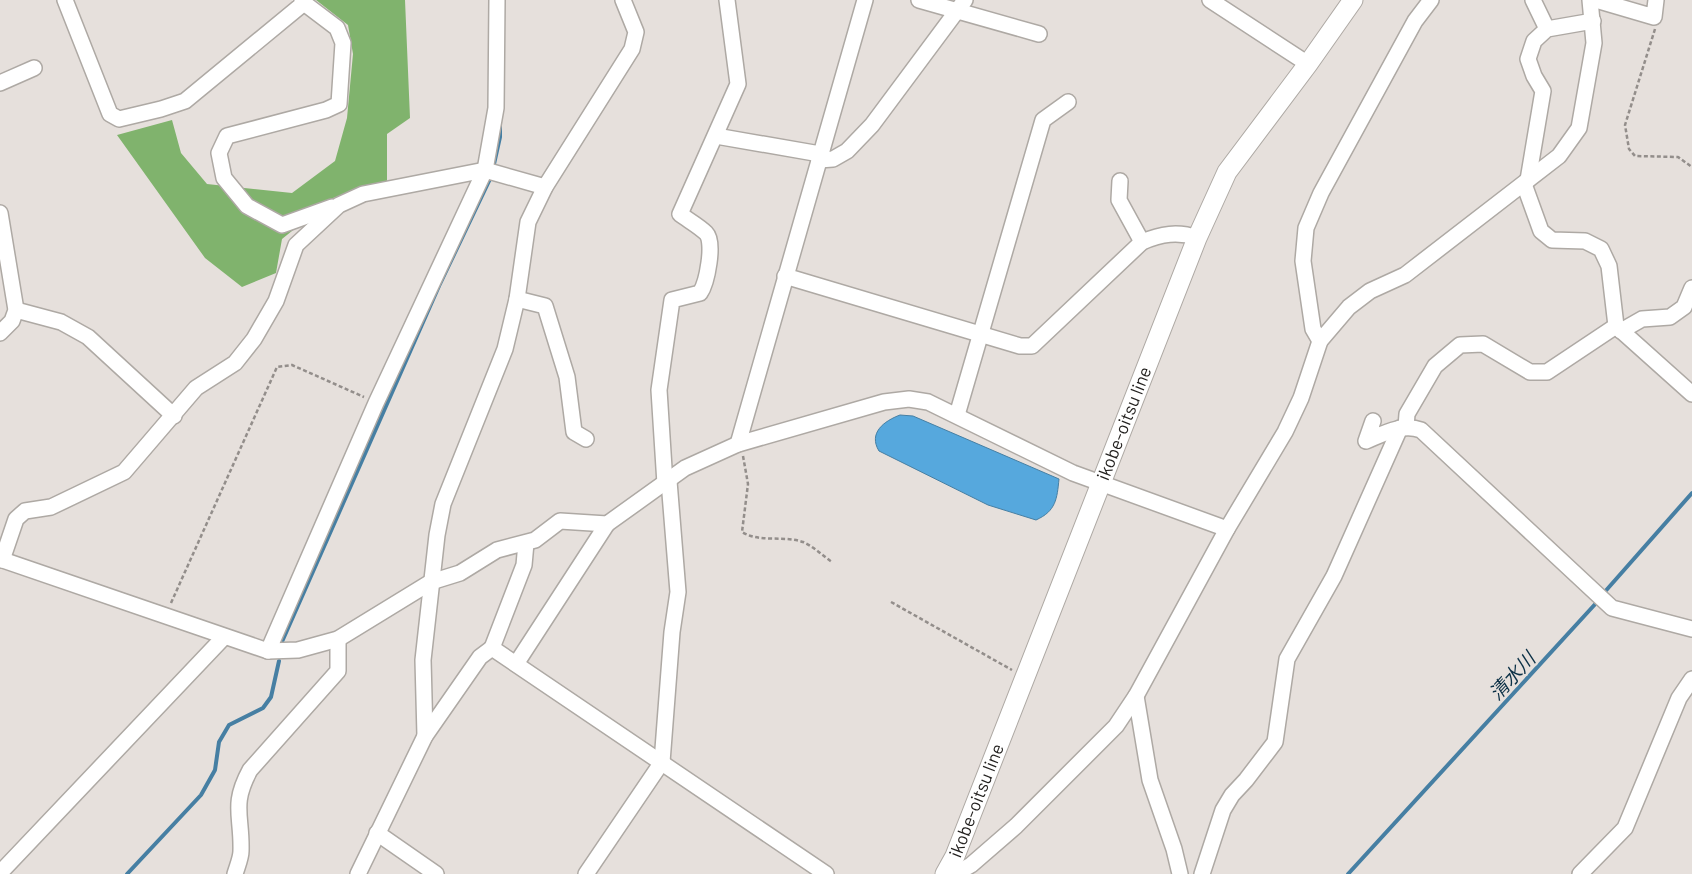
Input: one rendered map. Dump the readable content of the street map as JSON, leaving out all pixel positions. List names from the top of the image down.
{
  "streets": {
    "main road": ["ikobe-oitsu line"]
  },
  "water": ["清水川"]
}
